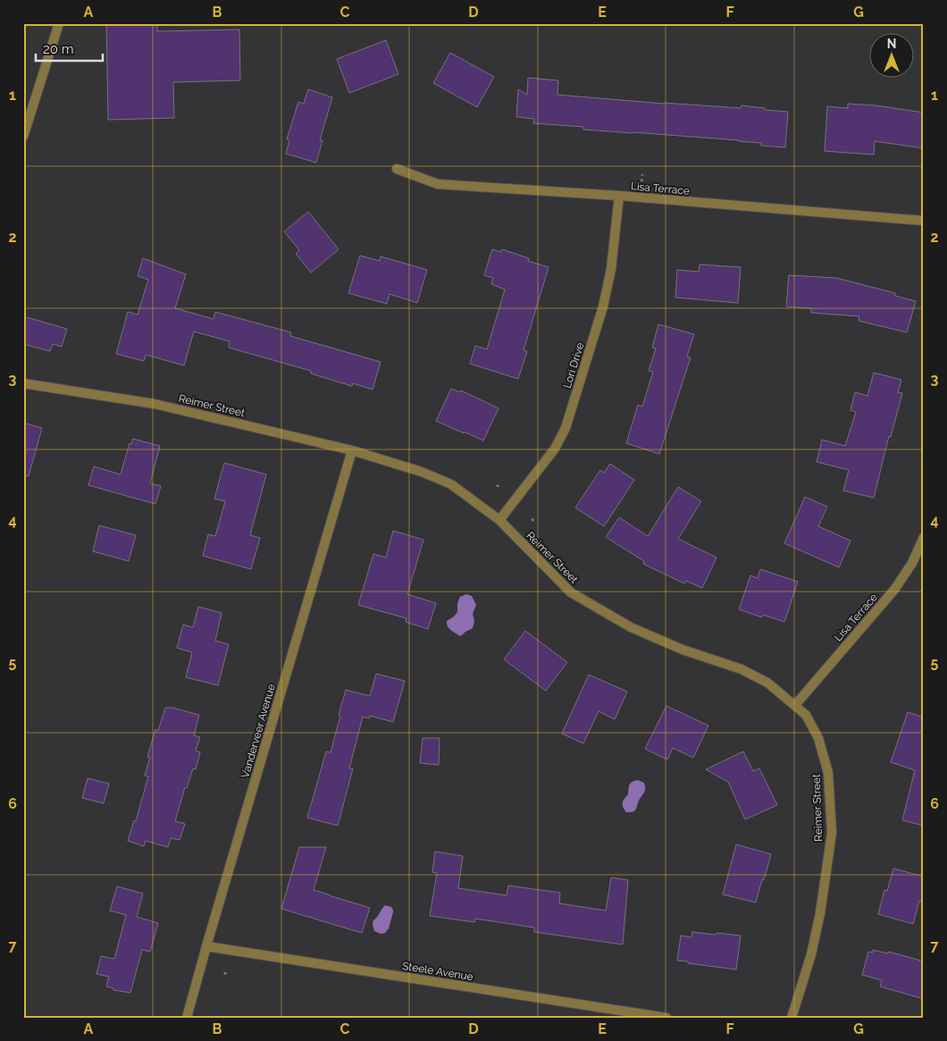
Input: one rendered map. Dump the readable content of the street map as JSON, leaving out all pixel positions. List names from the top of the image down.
{
  "streets": {
    "street": [
      "Lisa Terrace",
      "Lori Drive",
      "Reimer Street",
      "Vanderveer Avenue",
      "Steele Avenue"
    ]
  },
  "crossings": [
    ["Lisa Terrace", "Lori Drive"],
    ["Lisa Terrace", "Reimer Street"],
    ["Lori Drive", "Reimer Street"],
    ["Reimer Street", "Vanderveer Avenue"],
    ["Vanderveer Avenue", "Steele Avenue"]
  ],
  "scale_bar": "20 m",
  "north": "top",
  "grid": {
    "columns": [
      "A",
      "B",
      "C",
      "D",
      "E",
      "F",
      "G"
    ],
    "rows": [
      "1",
      "2",
      "3",
      "4",
      "5",
      "6",
      "7"
    ]
  }
}
